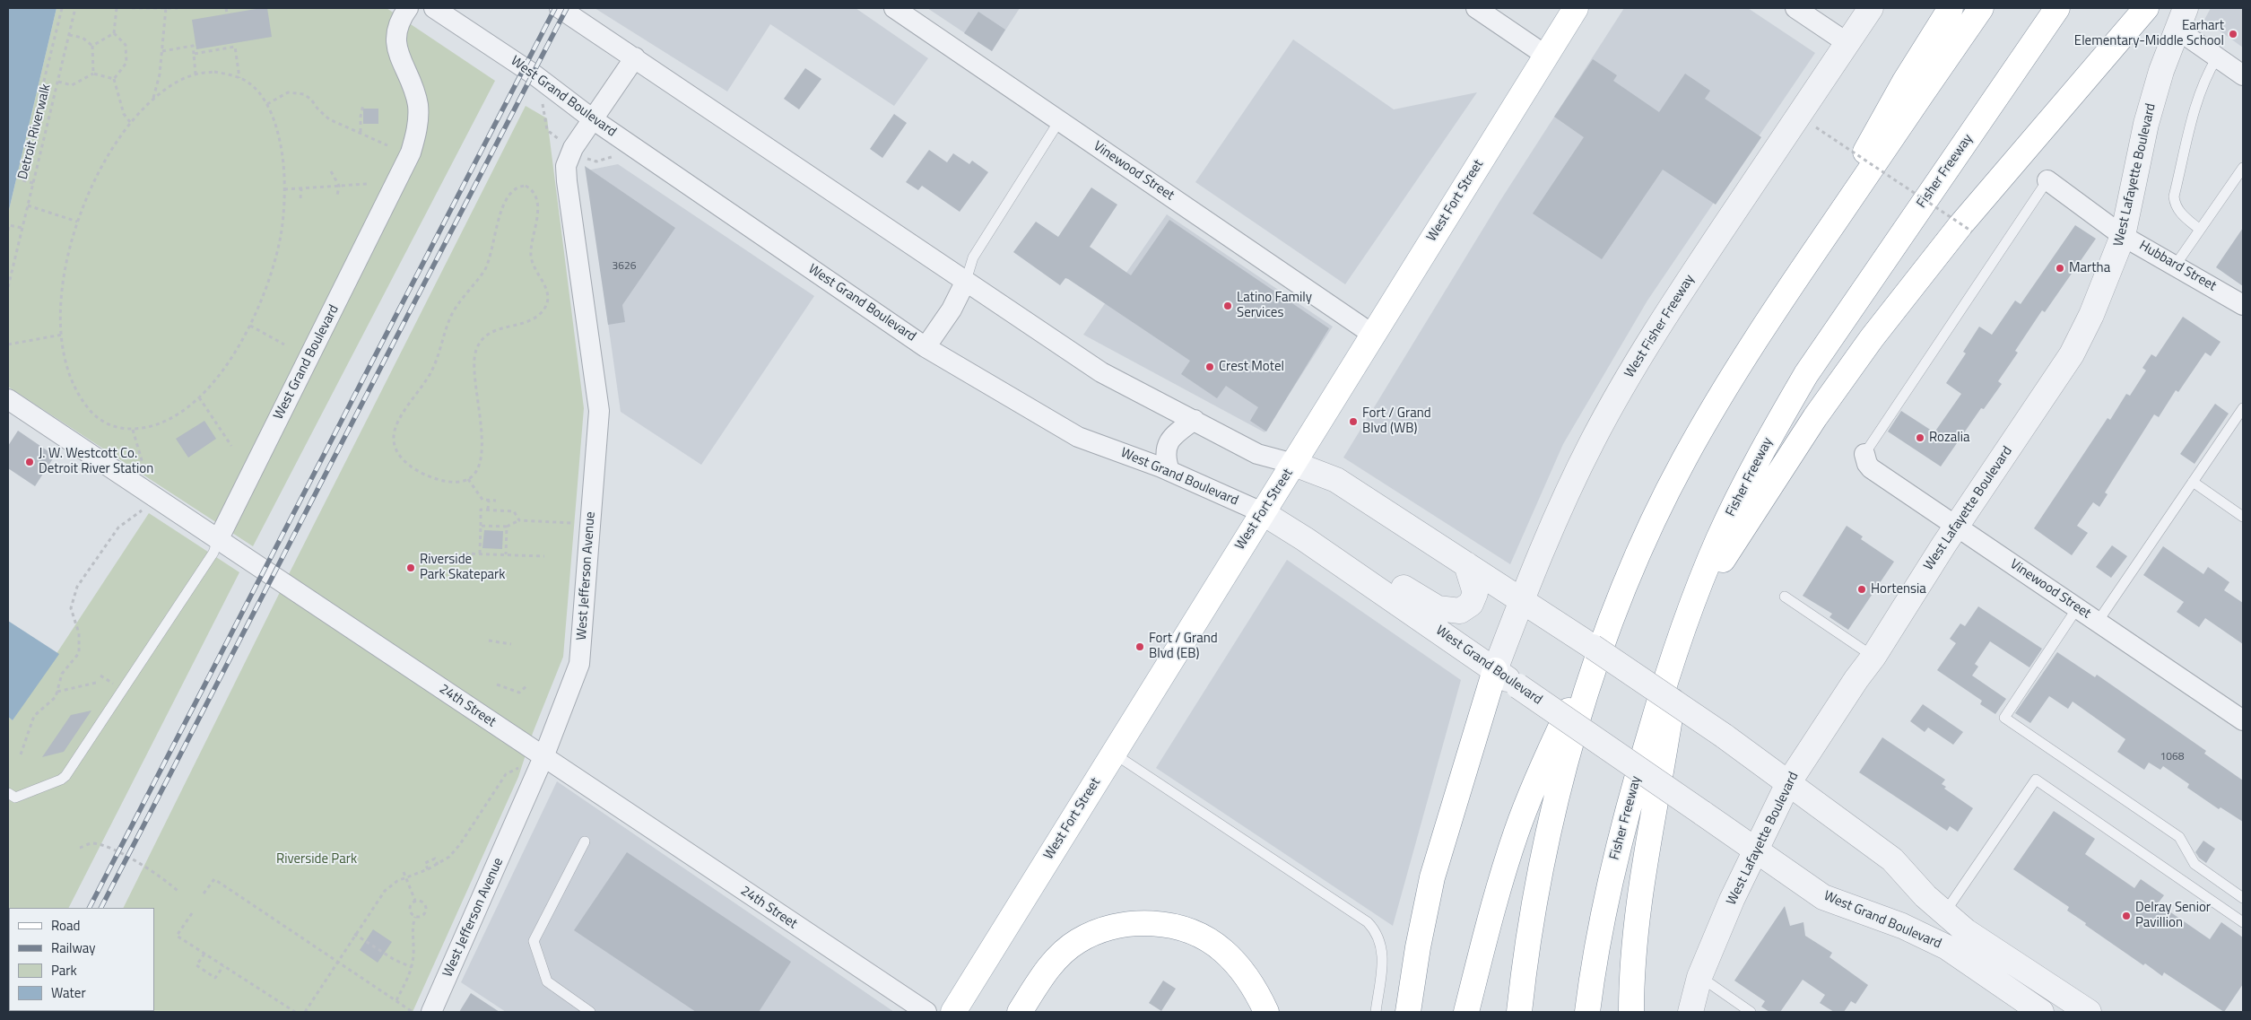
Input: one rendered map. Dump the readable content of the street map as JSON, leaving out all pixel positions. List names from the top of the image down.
{
  "streets": {
    "main road": ["Fisher Freeway", "West Fort Street"],
    "street": [
      "West Grand Boulevard",
      "Vinewood Street",
      "West Lafayette Boulevard",
      "Hubbard Street",
      "West Fisher Freeway",
      "West Jefferson Avenue",
      "24th Street"
    ],
    "path": ["Detroit Riverwalk"]
  },
  "crossings": [
    ["West Grand Boulevard", "West Lafayette Boulevard"],
    ["West Grand Boulevard", "West Fort Street"],
    ["West Grand Boulevard", "West Fisher Freeway"],
    ["West Grand Boulevard", "West Jefferson Avenue"],
    ["West Grand Boulevard", "24th Street"],
    ["Vinewood Street", "West Lafayette Boulevard"],
    ["Vinewood Street", "West Fort Street"],
    ["West Lafayette Boulevard", "Hubbard Street"],
    ["West Jefferson Avenue", "24th Street"]
  ],
  "parks": ["Riverside Park"],
  "places": [
    "Earhart Elementary-Middle School",
    "Martha",
    "Latino Family Services",
    "Crest Motel",
    "Fort / Grand Blvd (WB)",
    "Rozalia",
    "J. W. Westcott Co. Detroit River Station",
    "Riverside Park Skatepark",
    "Hortensia",
    "Fort / Grand Blvd (EB)",
    "Delray Senior Pavillion"
  ],
  "house_numbers": ["3626", "1068"],
  "legend": [
    "Road",
    "Railway",
    "Park",
    "Water"
  ]
}
